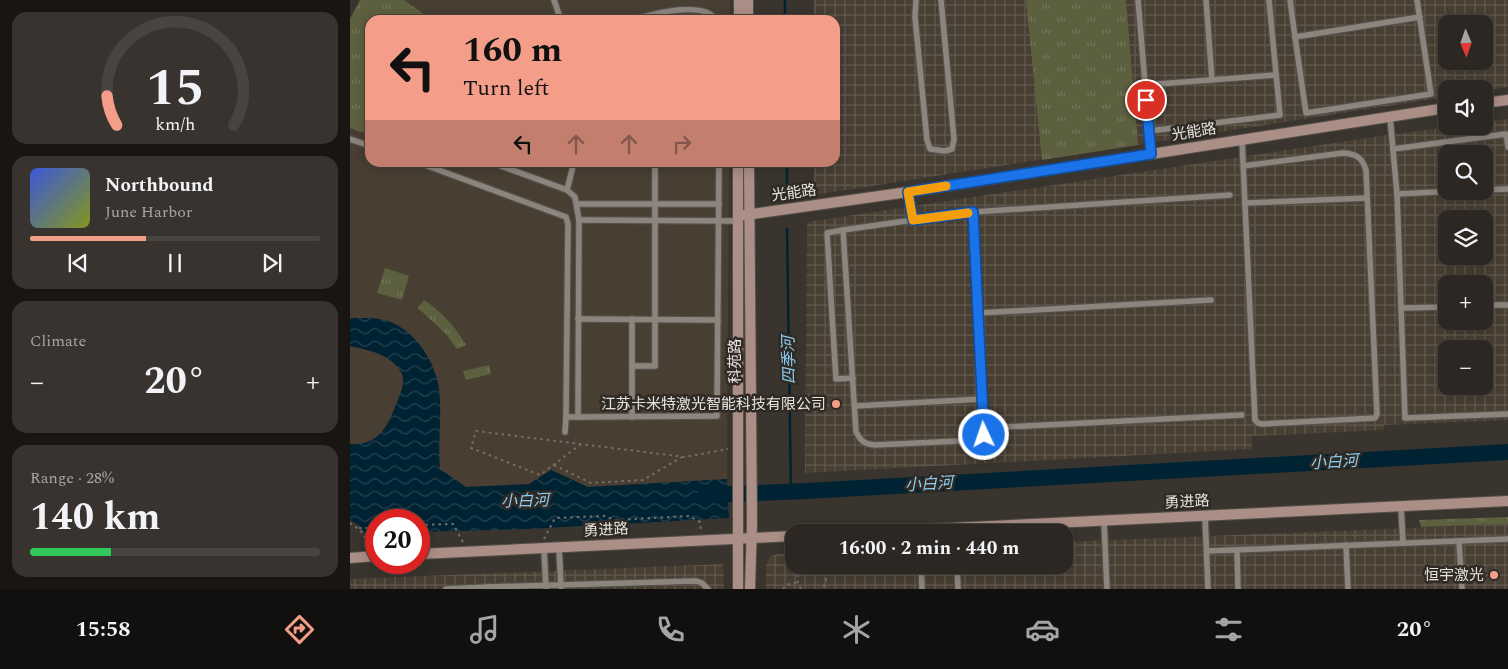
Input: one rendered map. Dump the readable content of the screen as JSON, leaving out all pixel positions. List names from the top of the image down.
{
  "streets": {
    "street": ["光能路", "科苑路", "勇进路"]
  },
  "crossings": [
    ["光能路", "科苑路"],
    ["科苑路", "勇进路"]
  ],
  "water": ["四季河", "小白河"],
  "places": ["江苏卡米特激光智能科技有限公司", "恒宇激光"],
  "north": "bottom",
  "page": {
    "map_buttons": ["+", "−"],
    "turn": ["160 m", "Turn left"],
    "song": ["Northbound", "June Harbor"],
    "tile": [
      "Climate",
      ["Range · 28%", "140 km"]
    ],
    "heat": ["−", "20°", "+"],
    "limit": "20",
    "trip": "16:00 · 2 min · 440 m",
    "tabs": ["15:58", "20°"],
    "gauge": ["15", "km/h"]
  }
}
